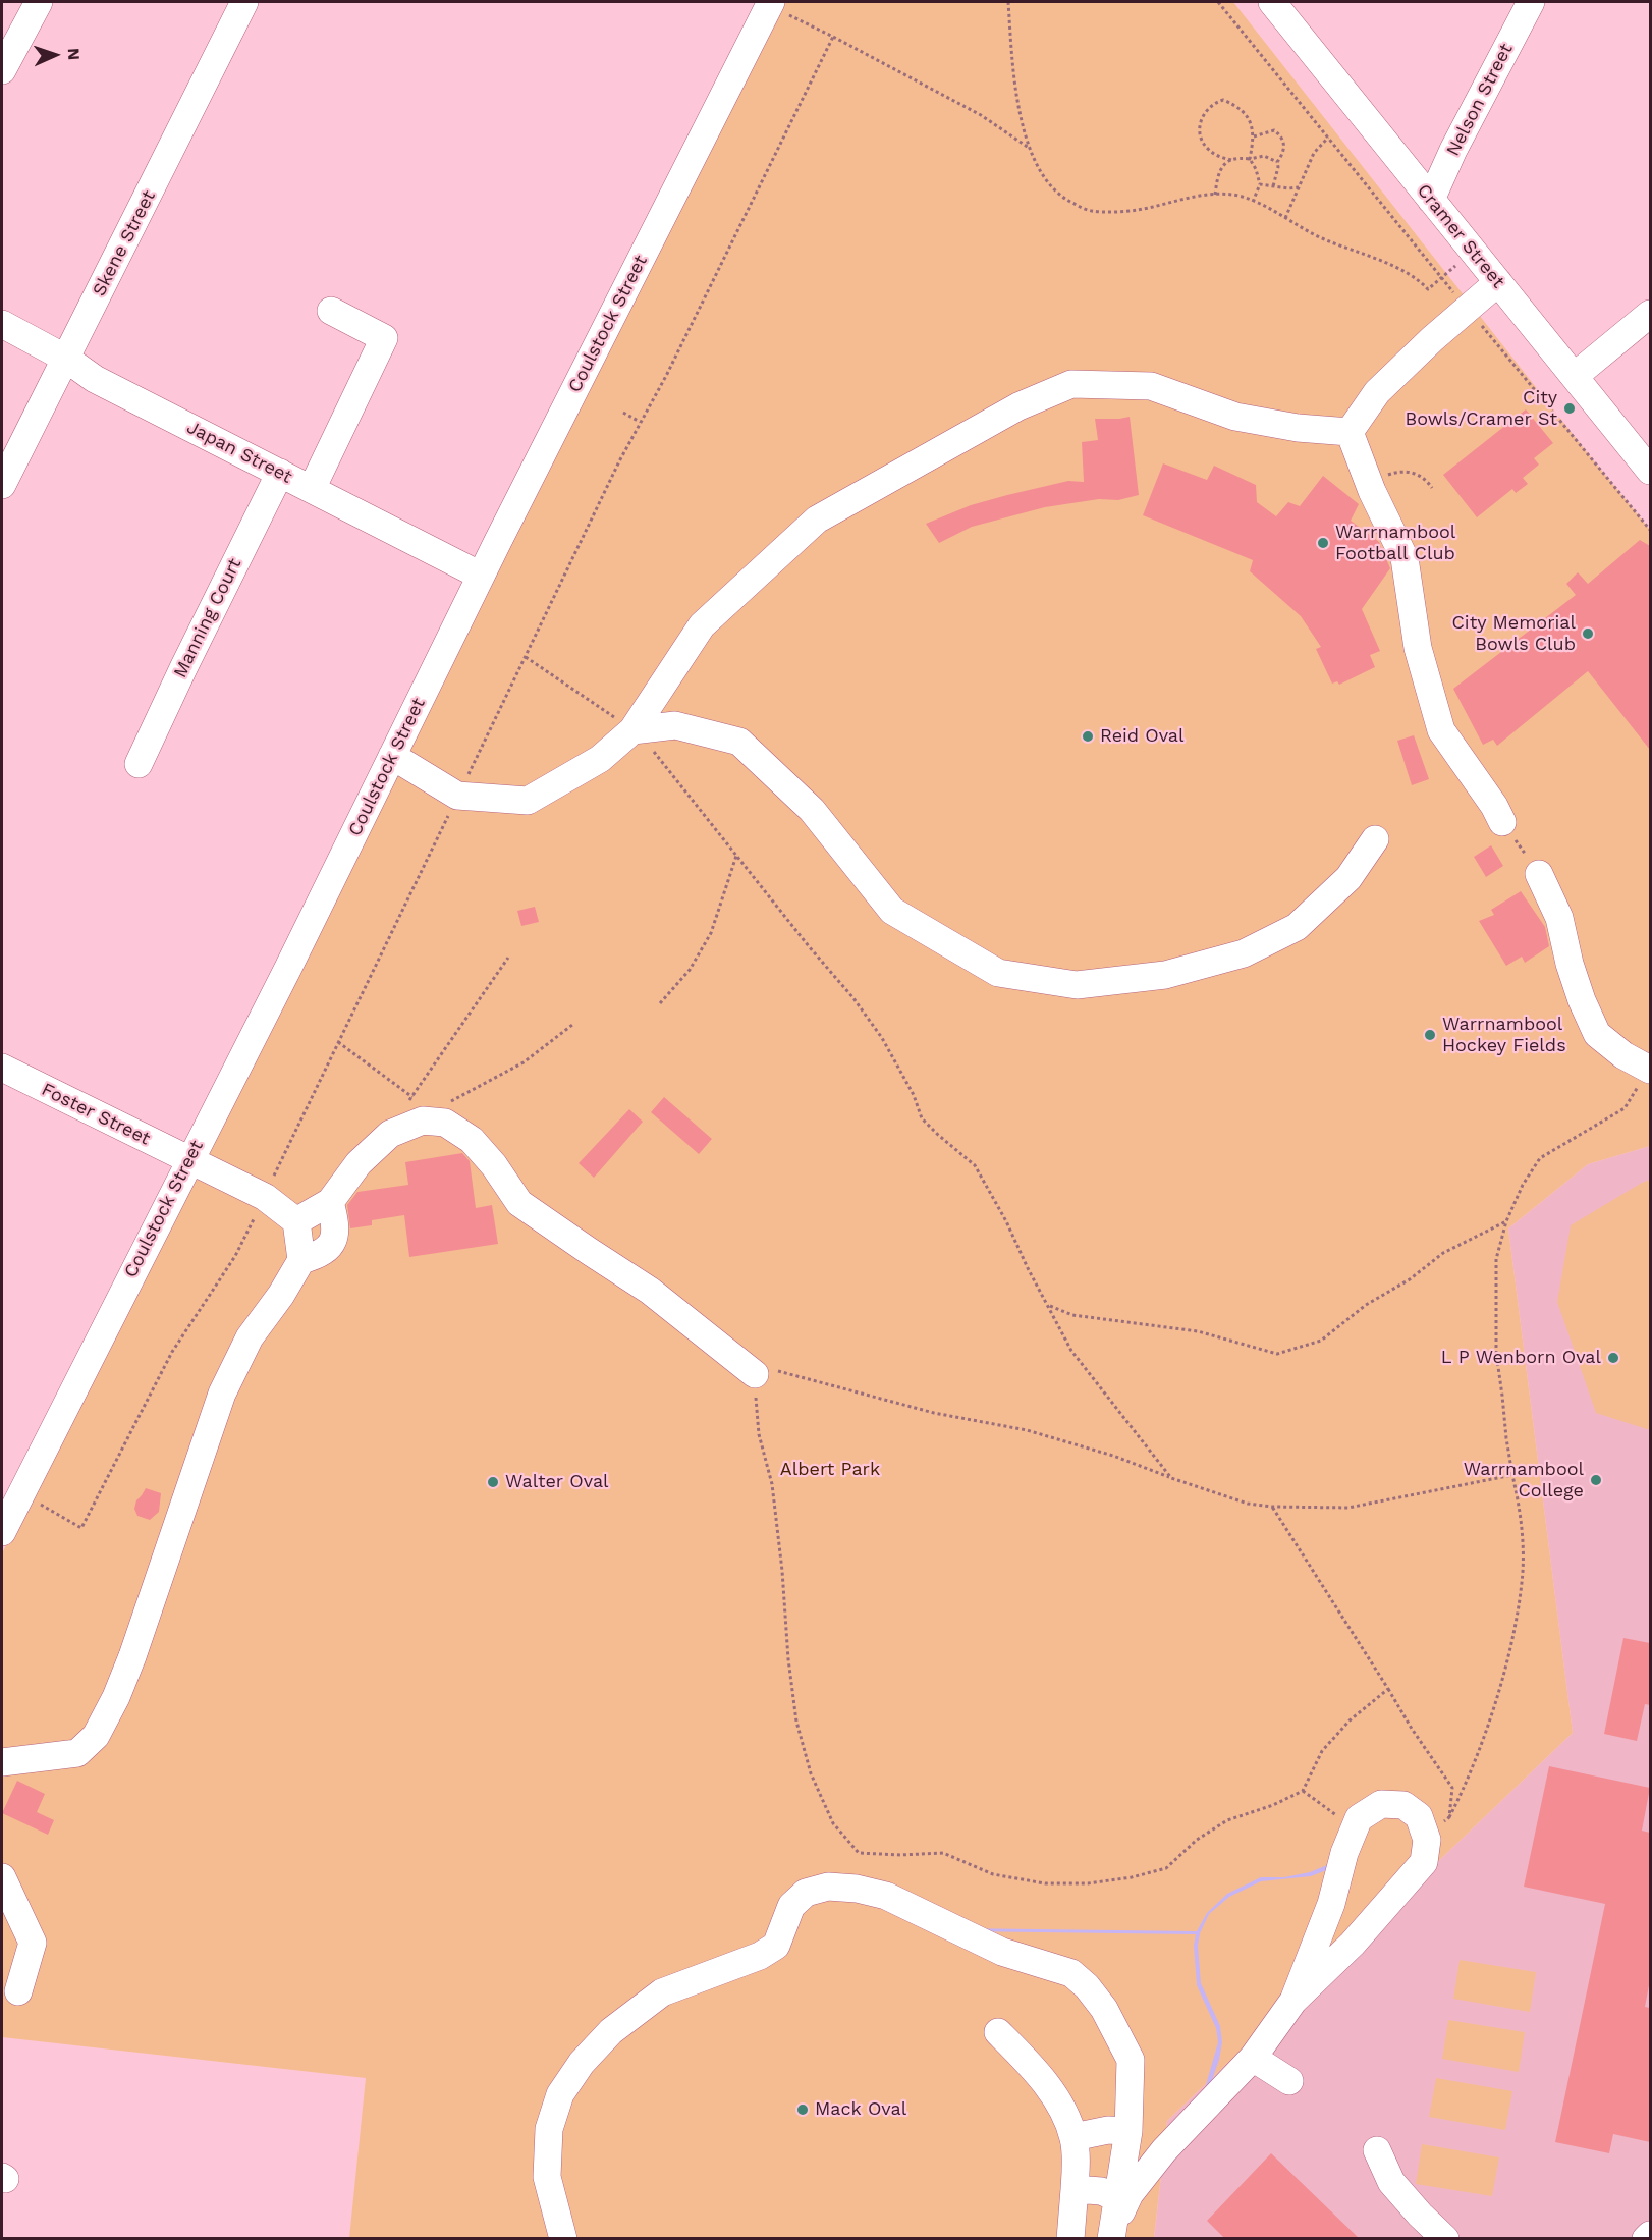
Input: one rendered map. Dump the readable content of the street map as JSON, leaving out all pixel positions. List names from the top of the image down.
{
  "streets": {
    "street": [
      "Nelson Street",
      "Cramer Street",
      "Skene Street",
      "Coulstock Street",
      "Japan Street",
      "Manning Court",
      "Foster Street"
    ]
  },
  "crossings": [
    ["Nelson Street", "Cramer Street"],
    ["Skene Street", "Japan Street"],
    ["Coulstock Street", "Japan Street"],
    ["Coulstock Street", "Foster Street"],
    ["Japan Street", "Manning Court"]
  ],
  "parks": ["Albert Park"],
  "places": [
    "City Bowls/Cramer St",
    "Warrnambool Football Club",
    "City Memorial Bowls Club",
    "Reid Oval",
    "Warrnambool Hockey Fields",
    "L P Wenborn Oval",
    "Warrnambool College",
    "Walter Oval",
    "Mack Oval"
  ],
  "north": "right"
}
